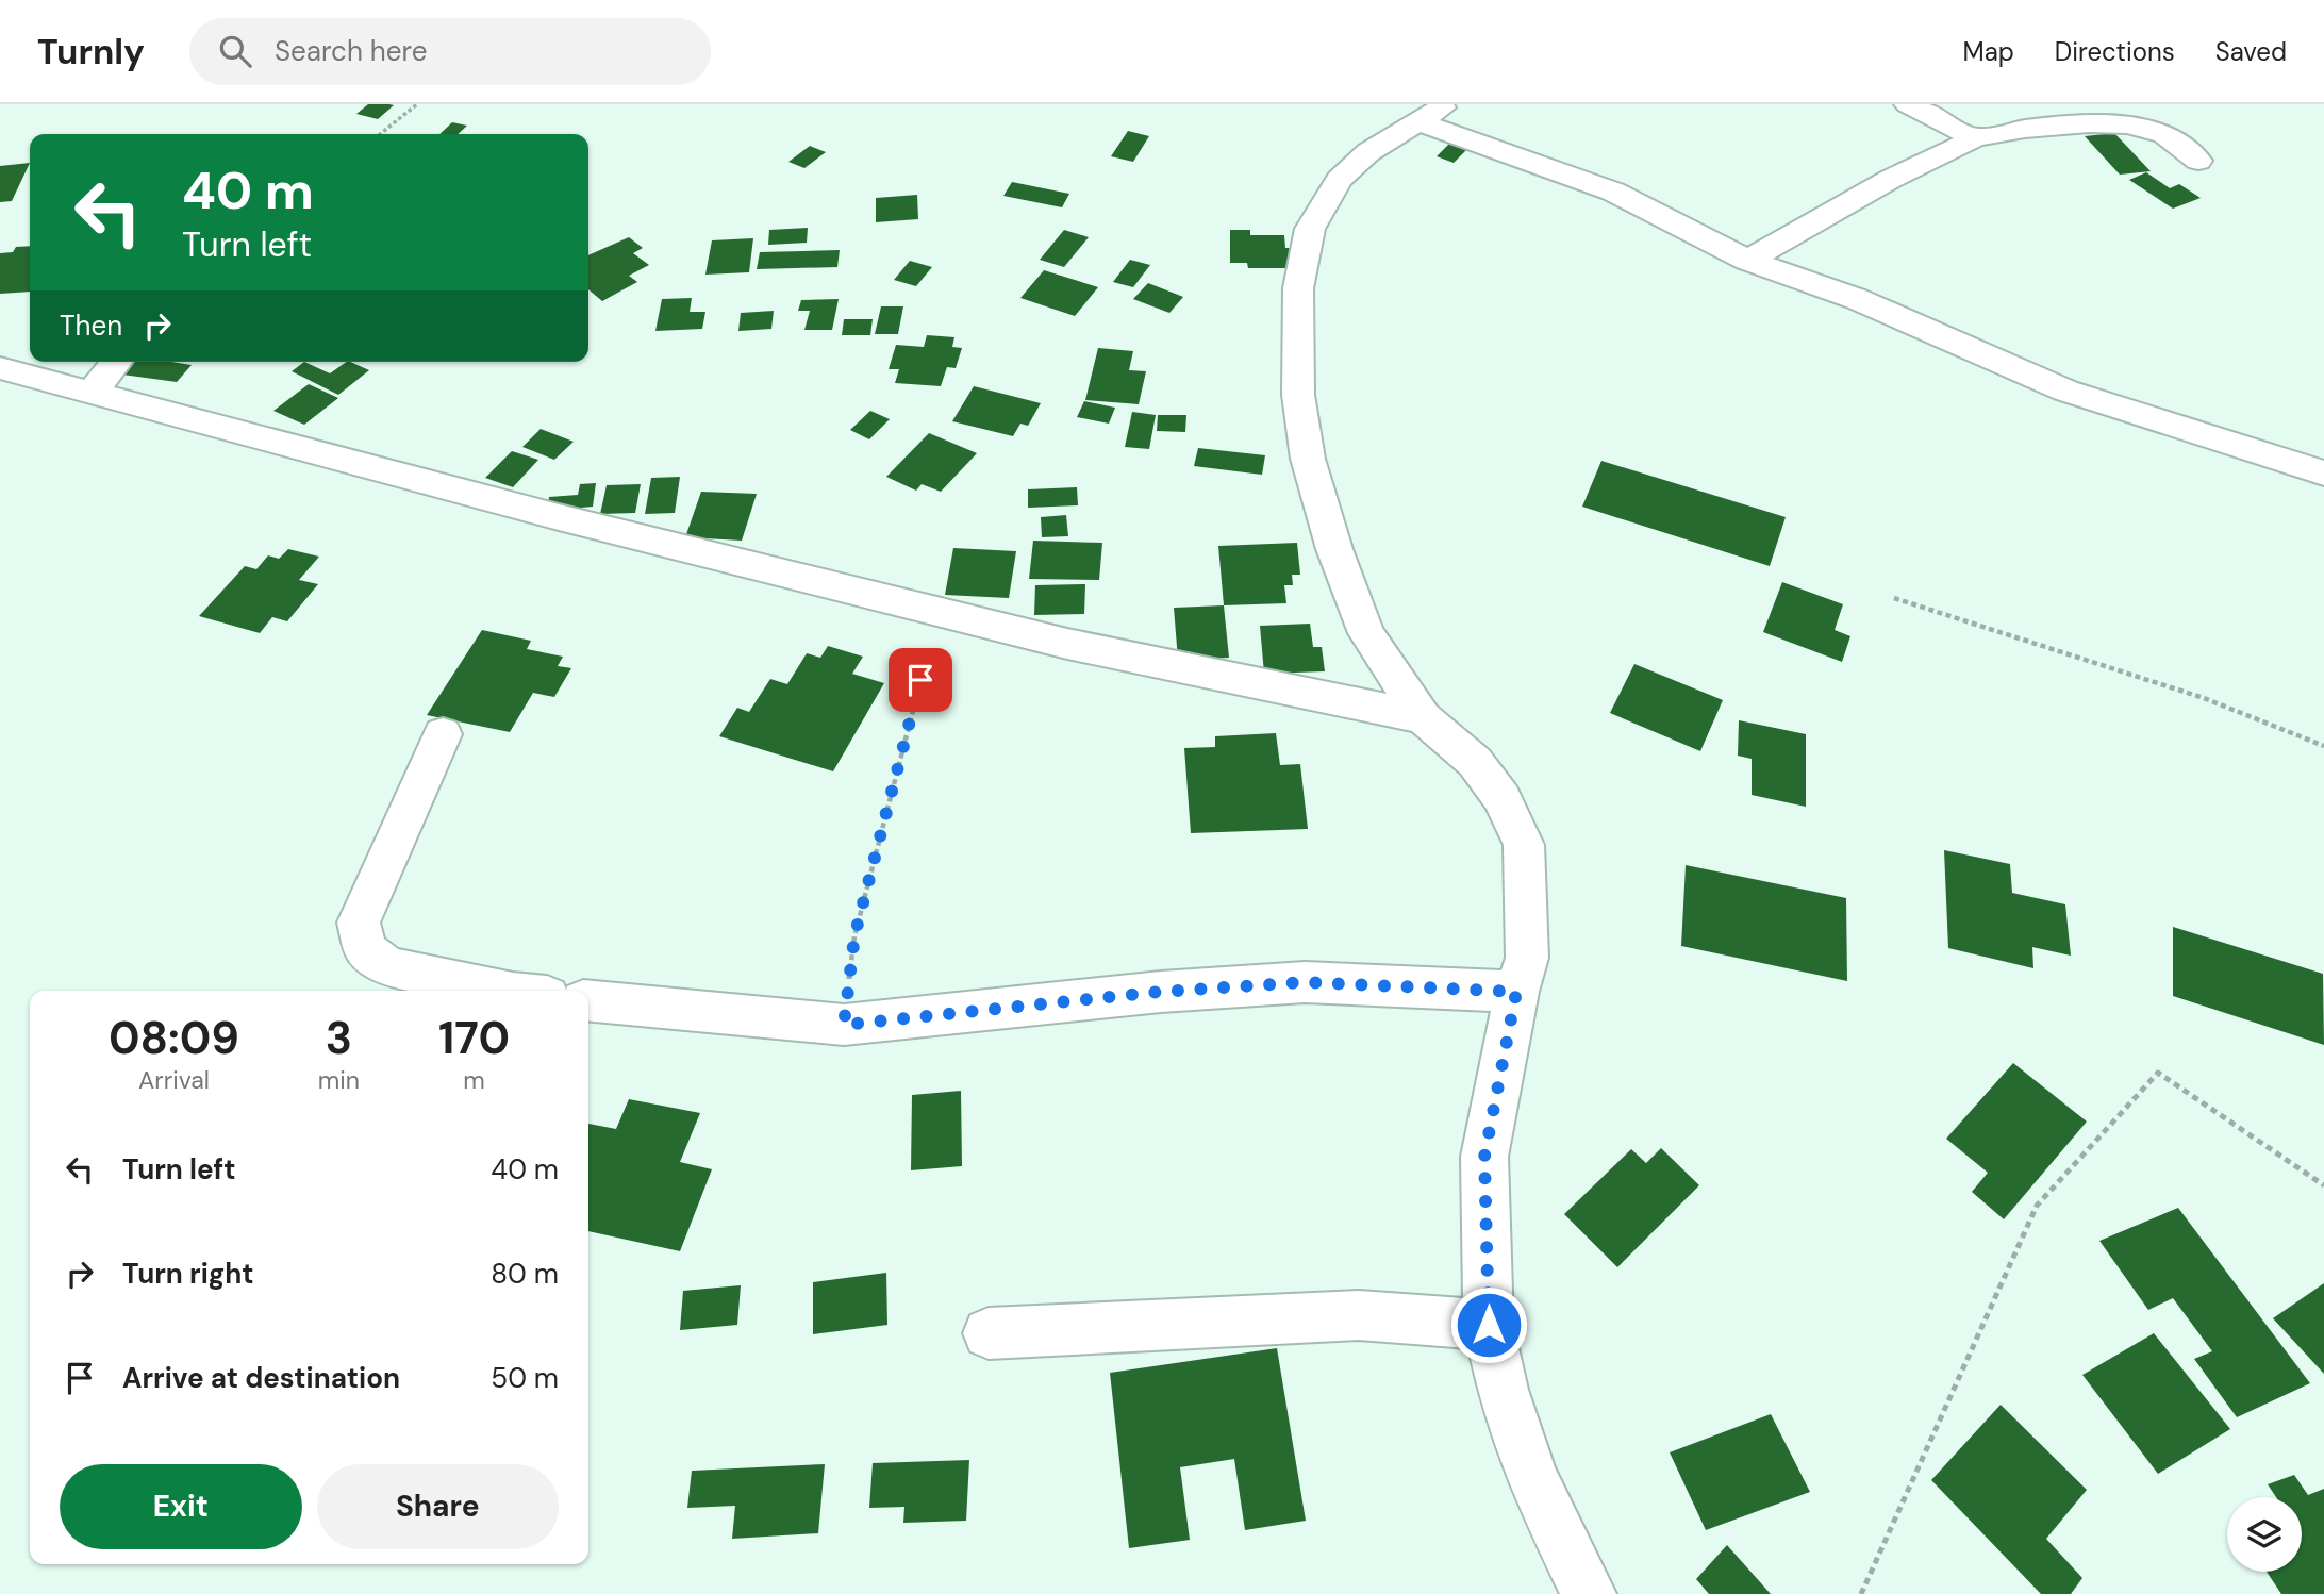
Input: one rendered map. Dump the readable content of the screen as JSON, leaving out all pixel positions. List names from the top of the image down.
{
  "page": {
    "header": "Turnly",
    "search": "Search here",
    "nav": ["Map", "Directions", "Saved"],
    "turn": ["40 m", "Turn left"],
    "then": "Then",
    "eta": [
      "08:09",
      "Arrival",
      "3",
      "min",
      "170",
      "m"
    ],
    "list": [
      {
        "name": "Turn left",
        "value": "40 m"
      },
      {
        "name": "Turn right",
        "value": "80 m"
      },
      {
        "name": "Arrive at destination",
        "value": "50 m"
      }
    ],
    "buttons": ["Exit", "Share"]
  }
}
